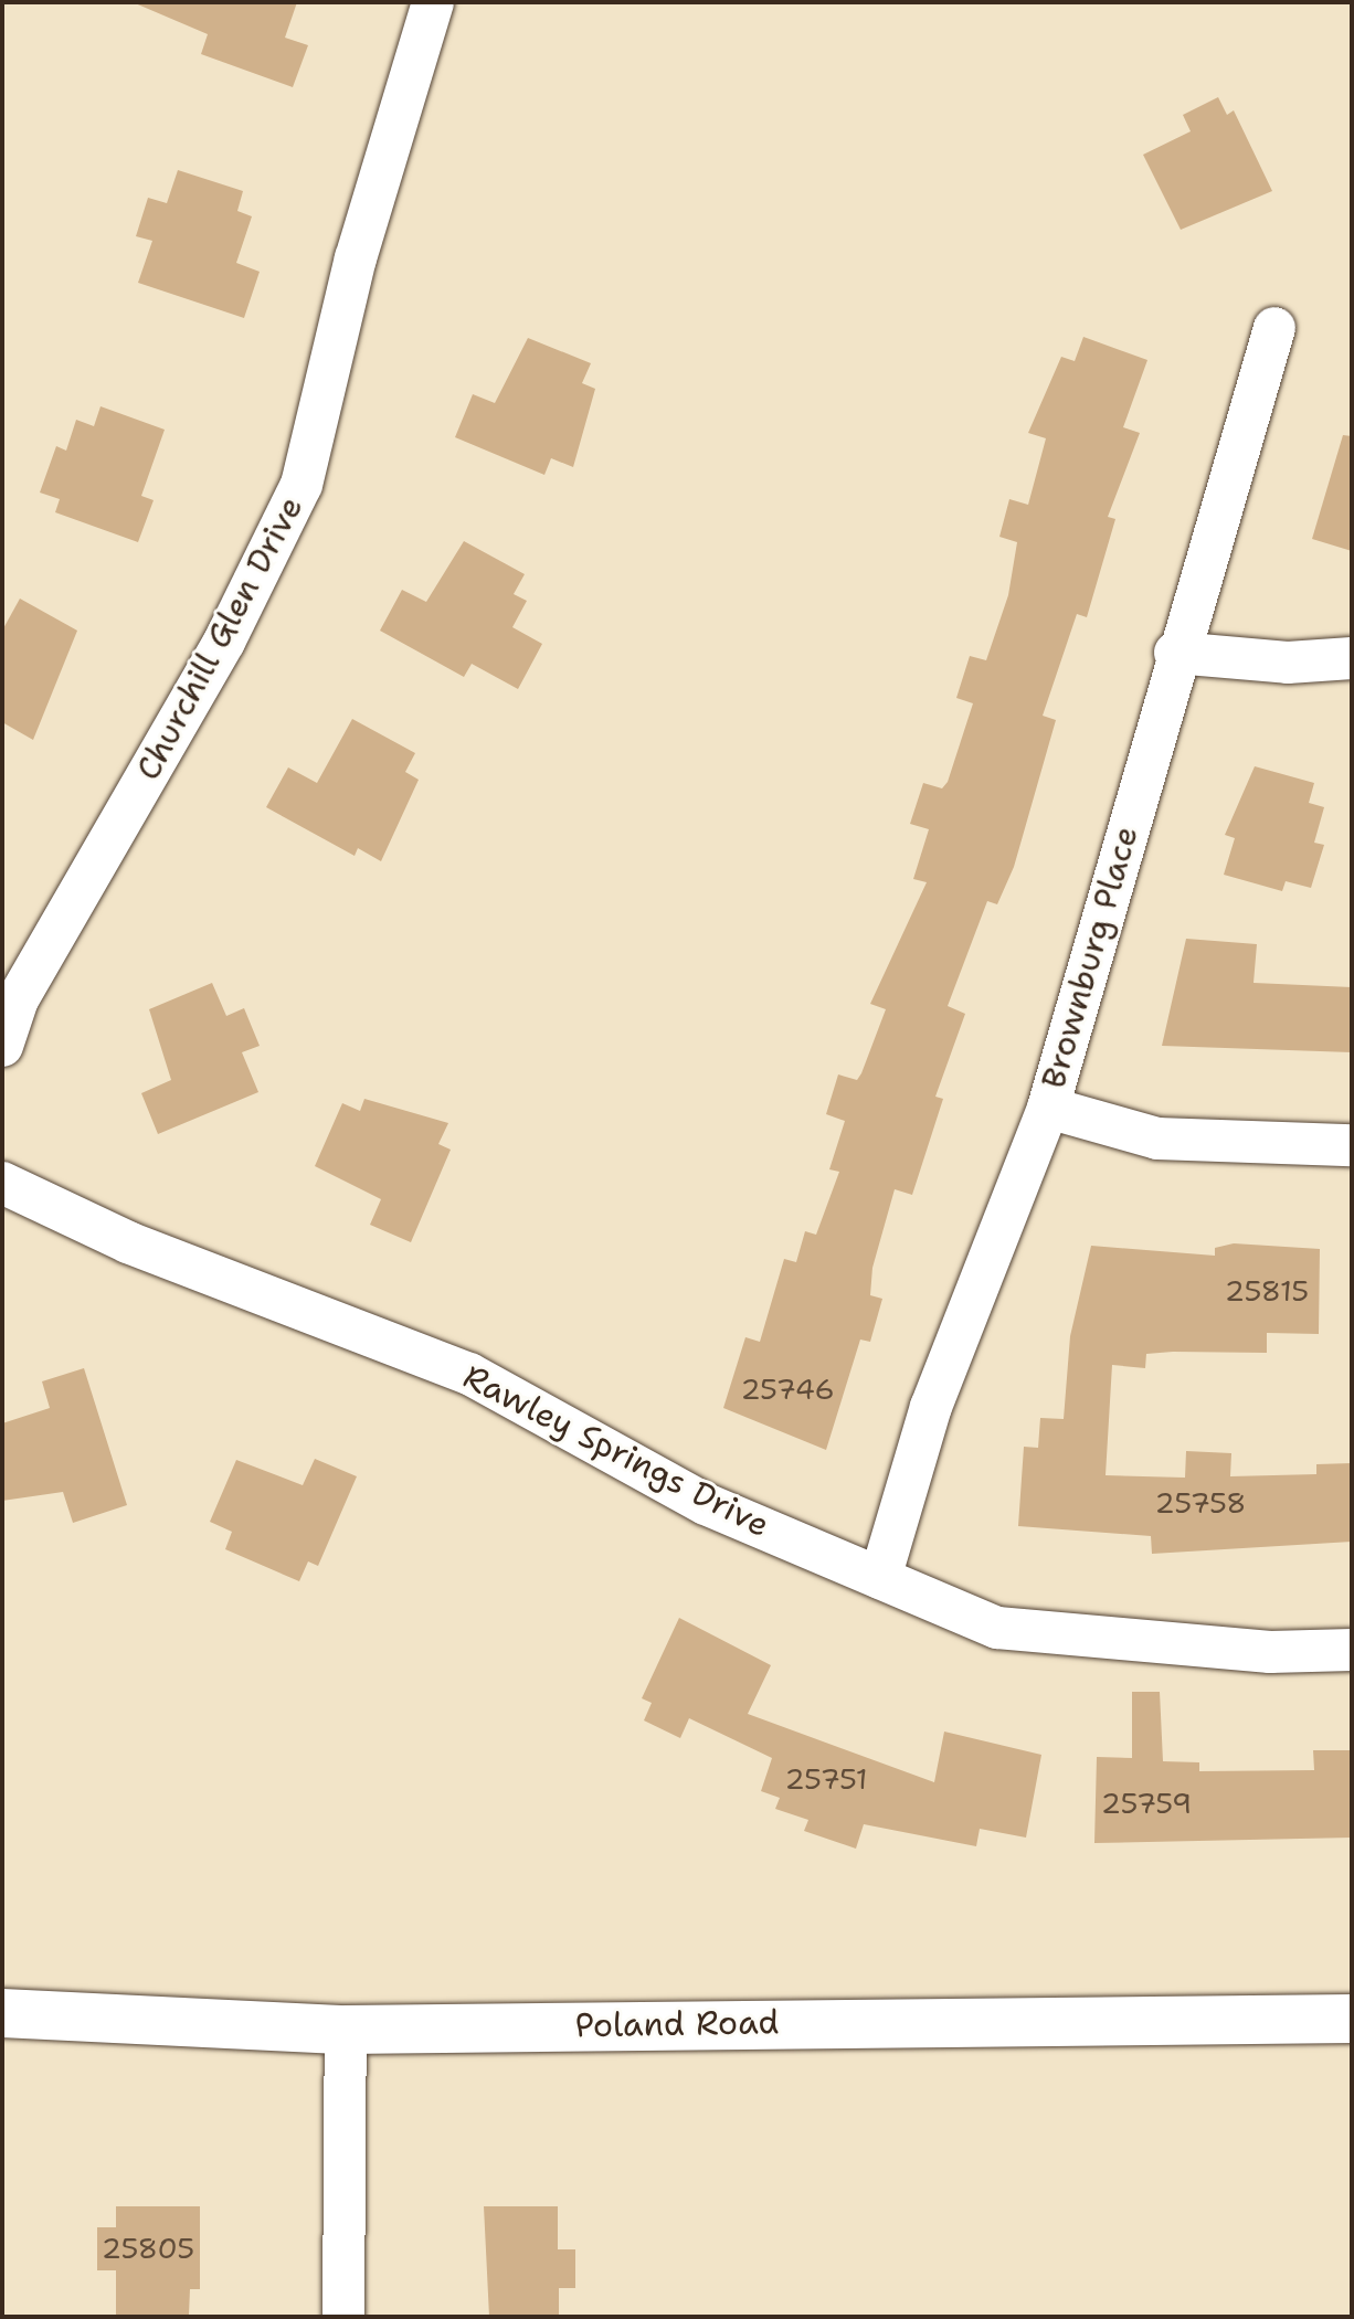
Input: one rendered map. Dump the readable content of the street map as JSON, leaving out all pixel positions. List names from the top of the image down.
{
  "streets": {
    "street": [
      "Churchill Glen Drive",
      "Brownburg Place",
      "Rawley Springs Drive",
      "Poland Road"
    ]
  },
  "crossings": [
    ["Brownburg Place", "Rawley Springs Drive"]
  ],
  "house_numbers": [
    "25815",
    "25746",
    "25758",
    "25751",
    "25759",
    "25805"
  ]
}
